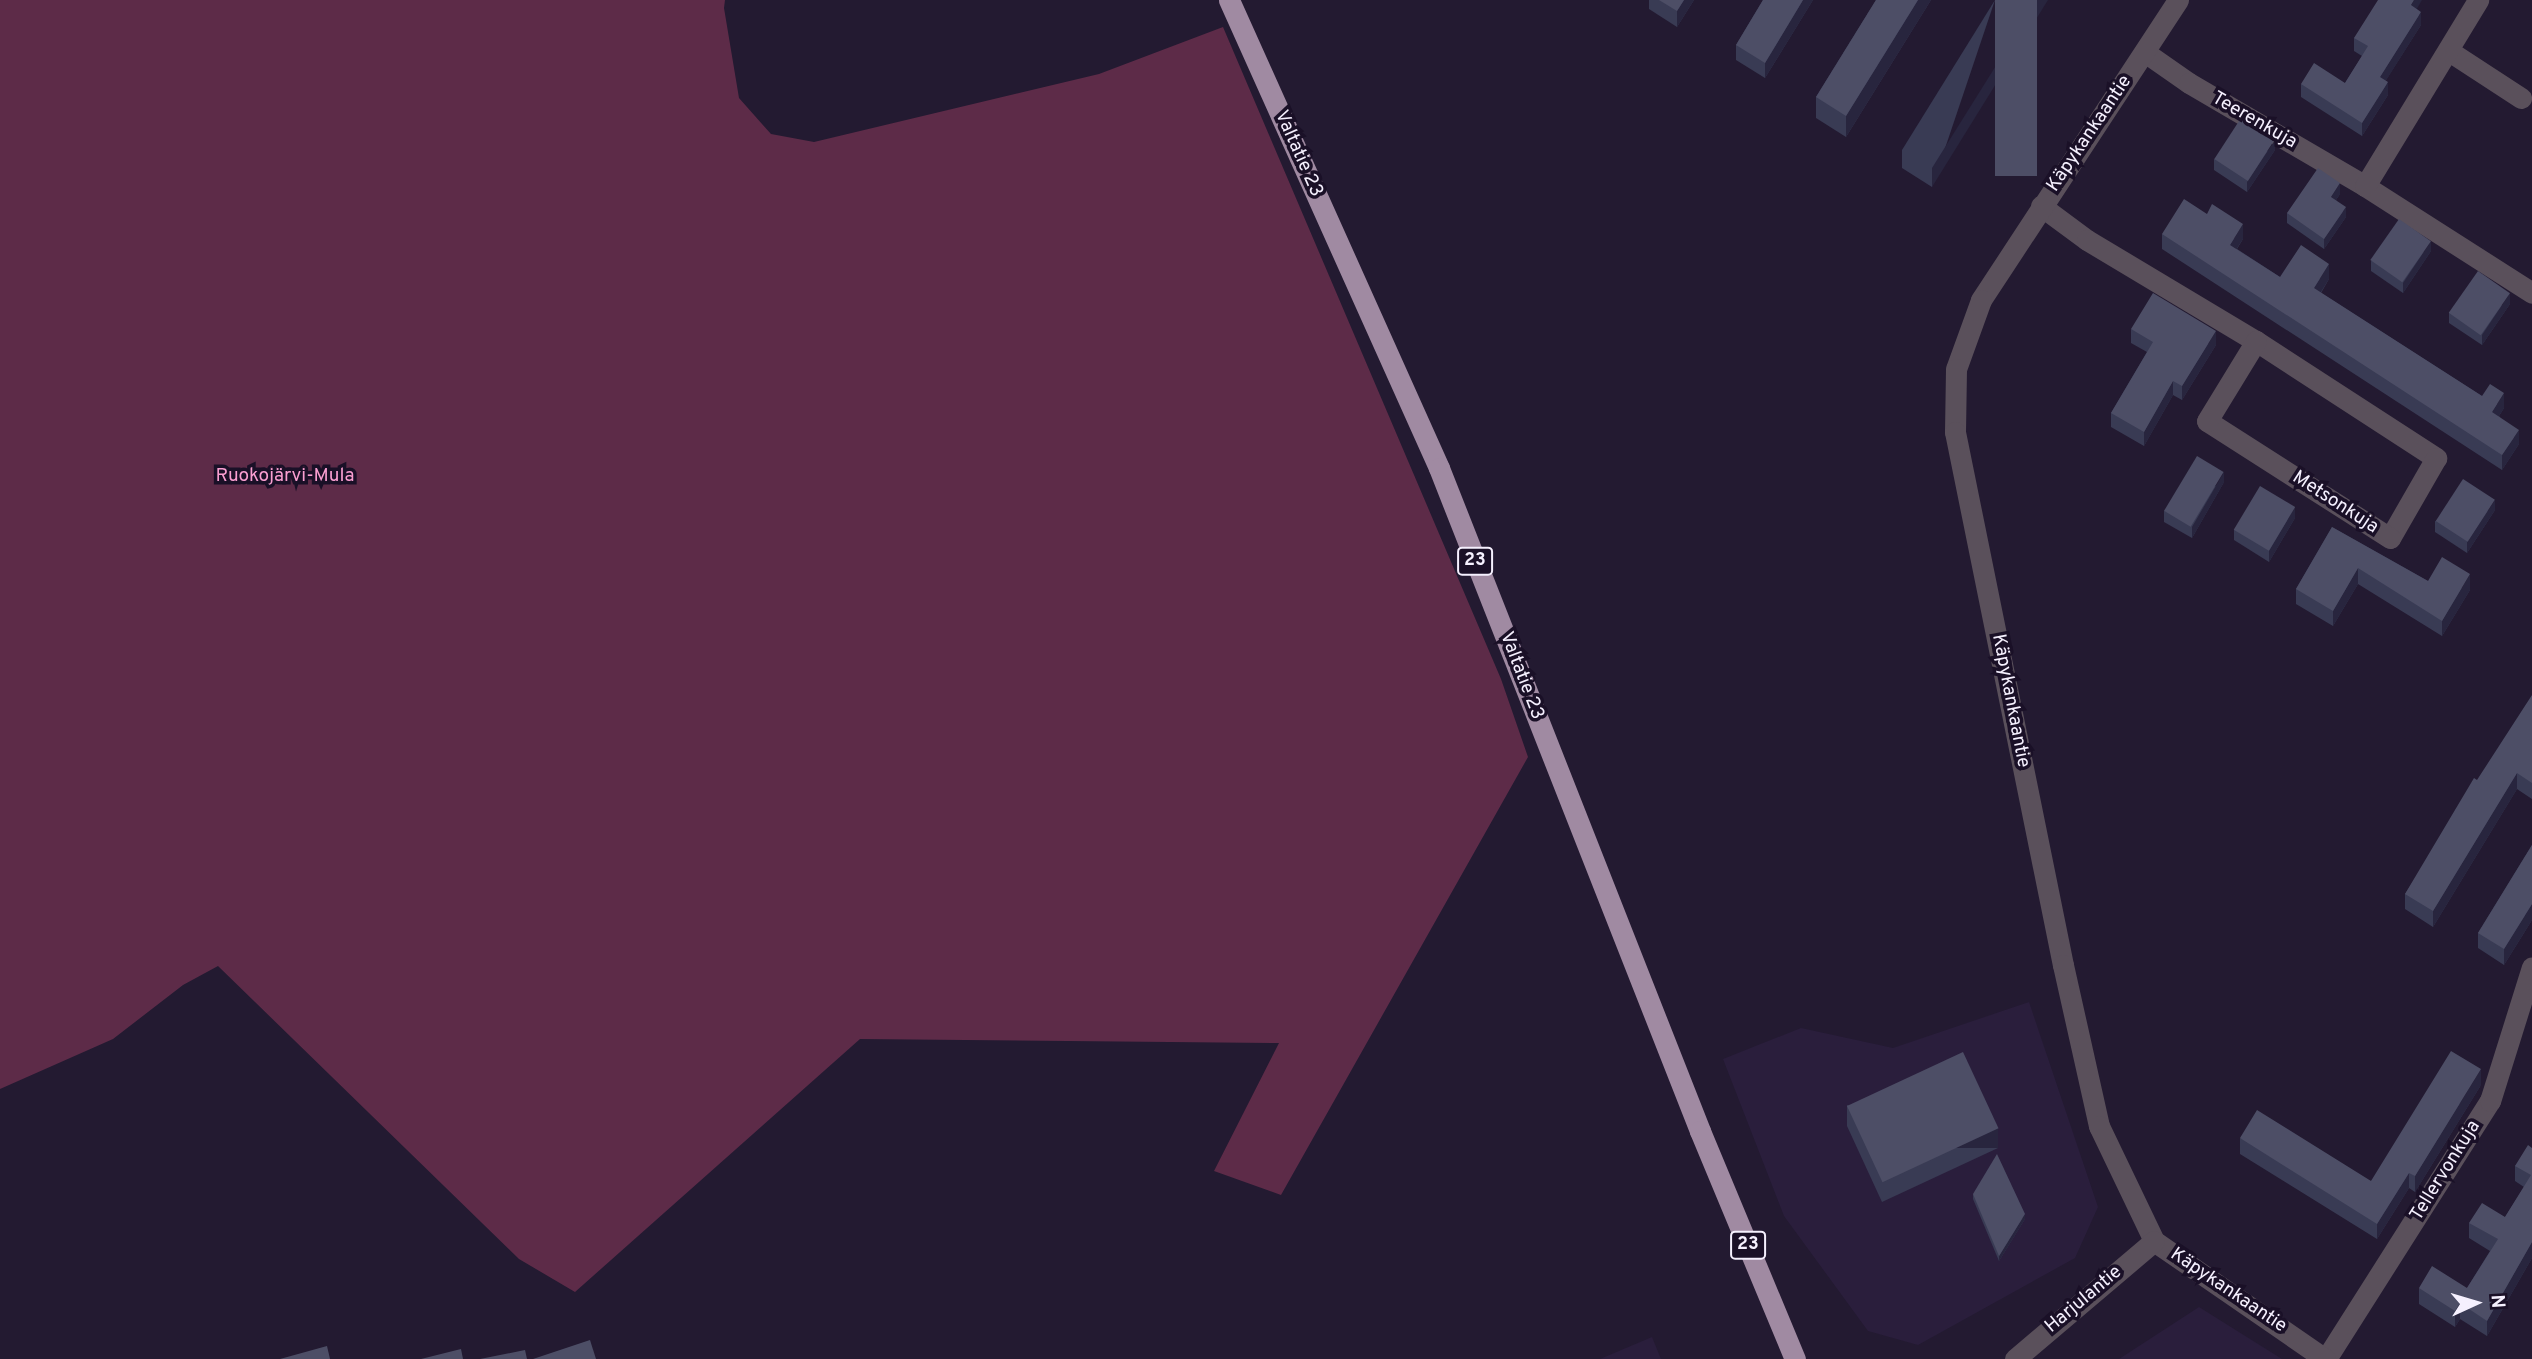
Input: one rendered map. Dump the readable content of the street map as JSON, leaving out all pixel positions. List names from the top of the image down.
{
  "streets": {
    "highway": ["Valtatie 23", "23"],
    "street": [
      "Teerenkuja",
      "Käpykankaantie",
      "Metsonkuja",
      "Tellervonkuja",
      "Harjulantie"
    ]
  },
  "crossings": [
    ["Teerenkuja", "Käpykankaantie"],
    ["Käpykankaantie", "Metsonkuja"],
    ["Käpykankaantie", "Tellervonkuja"],
    ["Käpykankaantie", "Harjulantie"]
  ],
  "parks": ["Ruokojärvi-Mula"],
  "north": "right"
}
